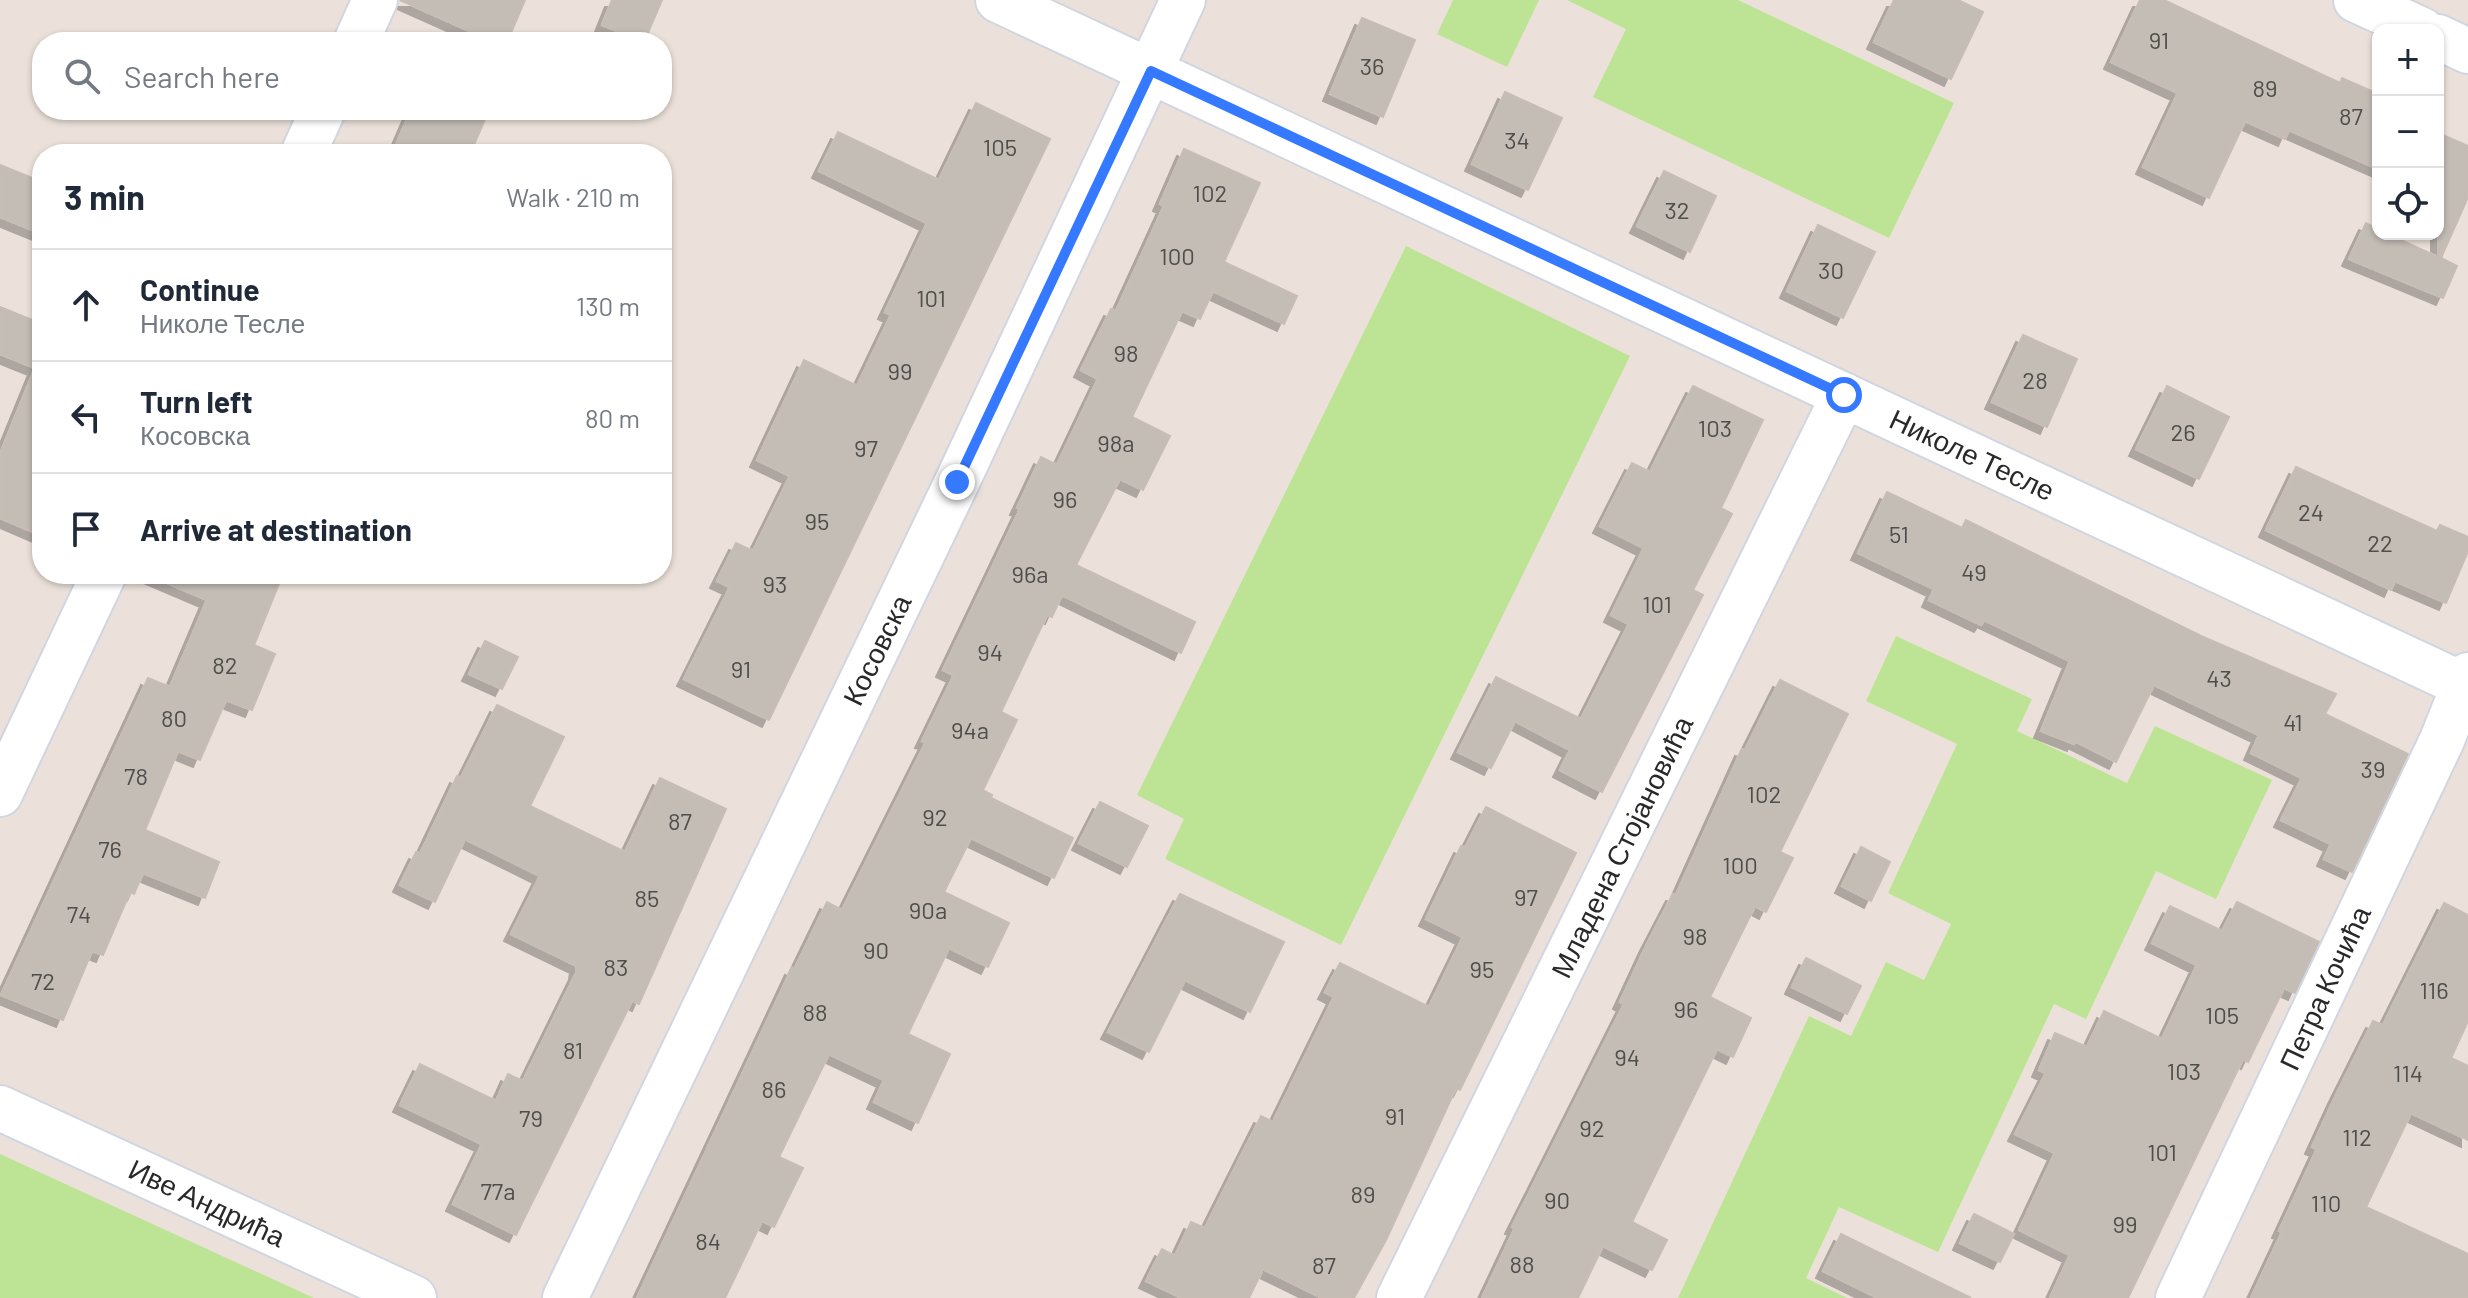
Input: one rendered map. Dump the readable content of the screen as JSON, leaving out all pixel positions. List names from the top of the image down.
{
  "streets": {
    "street": [
      "Николе Тесле",
      "Косовска",
      "Младена Стојановића",
      "Петра Кочића",
      "Иве Андрића"
    ]
  },
  "crossings": [
    ["Николе Тесле", "Косовска"],
    ["Николе Тесле", "Младена Стојановића"],
    ["Николе Тесле", "Петра Кочића"]
  ],
  "house_numbers": [
    "91",
    "36",
    "89",
    "87",
    "34",
    "105",
    "102",
    "32",
    "100",
    "30",
    "101",
    "98",
    "99",
    "28",
    "103",
    "26",
    "98a",
    "97",
    "96",
    "24",
    "95",
    "51",
    "22",
    "49",
    "96a",
    "93",
    "101",
    "94",
    "82",
    "91",
    "43",
    "80",
    "41",
    "94a",
    "39",
    "78",
    "102",
    "92",
    "87",
    "76",
    "100",
    "97",
    "85",
    "90a",
    "74",
    "98",
    "90",
    "83",
    "95",
    "72",
    "116",
    "96",
    "88",
    "105",
    "81",
    "94",
    "103",
    "114",
    "86",
    "91",
    "79",
    "92",
    "112",
    "101",
    "77a",
    "89",
    "90",
    "110",
    "99",
    "84",
    "88",
    "87"
  ],
  "page": {
    "map_buttons": ["+", "−"],
    "search": "Search here",
    "heading": ["3 min", "Walk · 210 m"],
    "list": [
      ["Continue", "Николе Тесле", "130 m"],
      ["Turn left", "Косовска", "80 m"],
      "Arrive at destination"
    ]
  }
}
